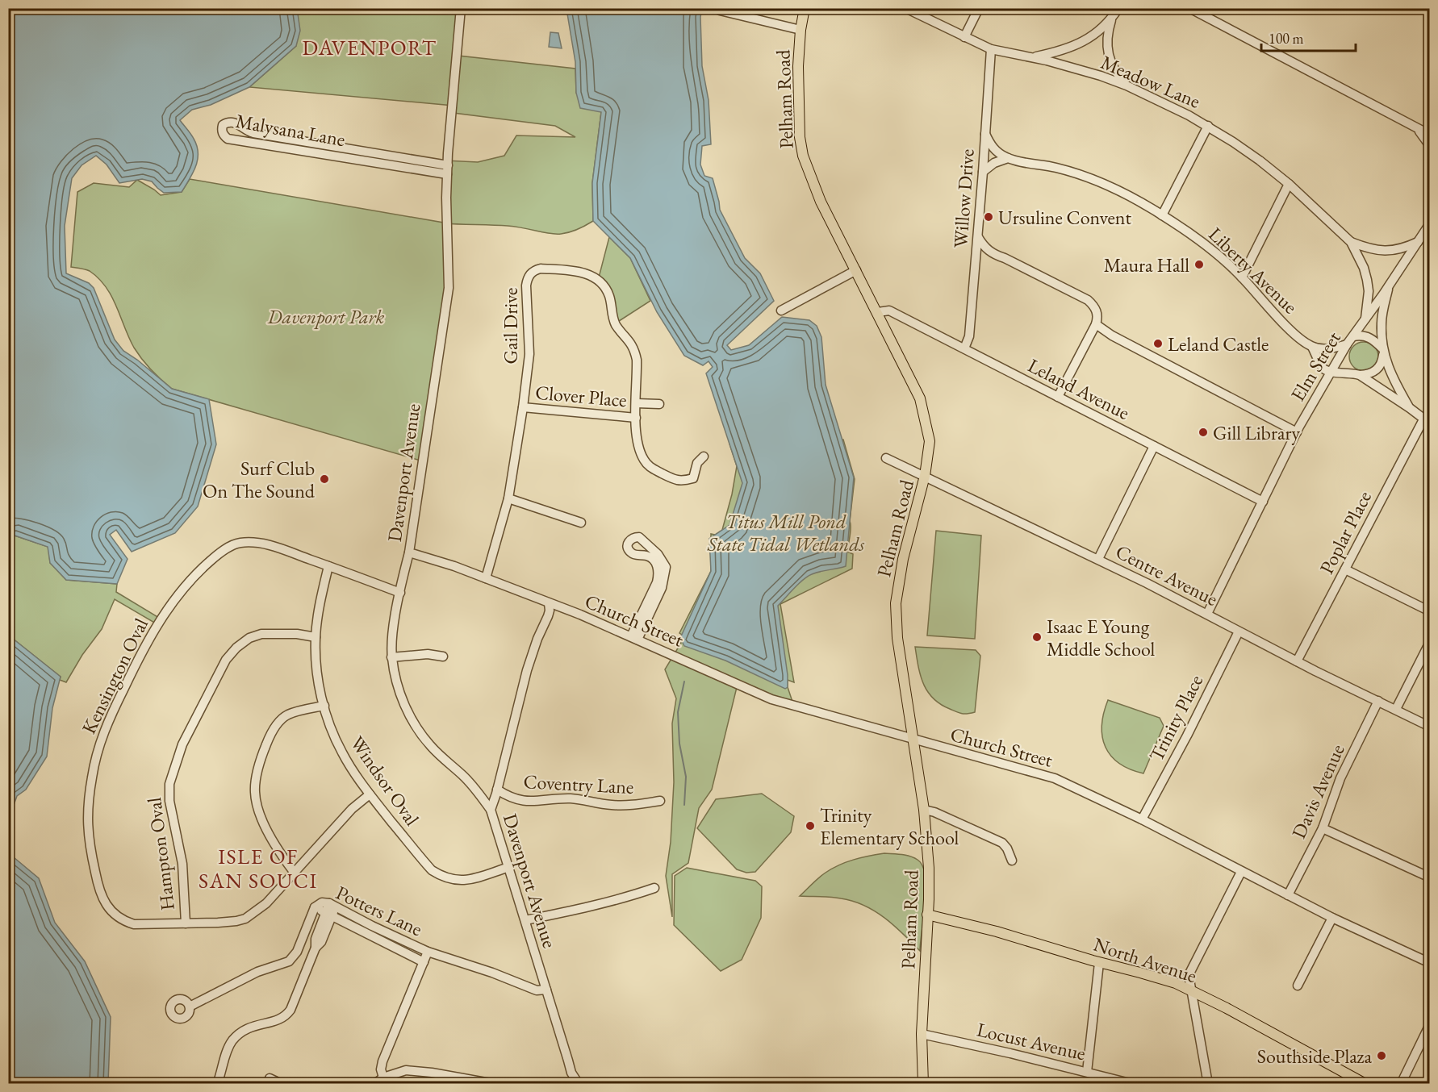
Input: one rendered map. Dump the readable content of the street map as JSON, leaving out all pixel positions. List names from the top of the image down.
{
  "streets": {
    "main road": ["Pelham Road", "North Avenue"],
    "street": [
      "Meadow Lane",
      "Malysana Lane",
      "Willow Drive",
      "Liberty Avenue",
      "Gail Drive",
      "Elm Street",
      "Leland Avenue",
      "Clover Place",
      "Davenport Avenue",
      "Poplar Place",
      "Centre Avenue",
      "Church Street",
      "Kensington Oval",
      "Trinity Place",
      "Windsor Oval",
      "Coventry Lane",
      "Davis Avenue",
      "Hampton Oval",
      "Potters Lane",
      "Locust Avenue"
    ]
  },
  "crossings": [
    ["Meadow Lane", "Willow Drive"],
    ["Meadow Lane", "Elm Street"],
    ["Pelham Road", "Leland Avenue"],
    ["Pelham Road", "Centre Avenue"],
    ["Pelham Road", "Church Street"],
    ["Pelham Road", "North Avenue"],
    ["Pelham Road", "Locust Avenue"],
    ["Malysana Lane", "Davenport Avenue"],
    ["Willow Drive", "Leland Avenue"],
    ["Liberty Avenue", "Elm Street"],
    ["Gail Drive", "Clover Place"],
    ["Gail Drive", "Davenport Avenue"],
    ["Elm Street", "Leland Avenue"],
    ["Elm Street", "Centre Avenue"],
    ["Davenport Avenue", "Church Street"],
    ["Davenport Avenue", "Windsor Oval"],
    ["Davenport Avenue", "Coventry Lane"],
    ["Davenport Avenue", "Potters Lane"],
    ["Poplar Place", "Centre Avenue"],
    ["Centre Avenue", "Trinity Place"],
    ["Centre Avenue", "Davis Avenue"],
    ["Church Street", "Trinity Place"],
    ["Church Street", "Davis Avenue"],
    ["Kensington Oval", "Windsor Oval"],
    ["Kensington Oval", "Hampton Oval"],
    ["Windsor Oval", "Hampton Oval"]
  ],
  "districts": ["DAVENPORT", "ISLE OF SAN SOUCI"],
  "parks": ["Davenport Park", "Titus Mill Pond State Tidal Wetlands"],
  "places": [
    "Ursuline Convent",
    "Maura Hall",
    "Leland Castle",
    "Gill Library",
    "Surf Club On The Sound",
    "Isaac E Young Middle School",
    "Trinity Elementary School",
    "Southside Plaza"
  ],
  "scale_bar": "100 m"
}
